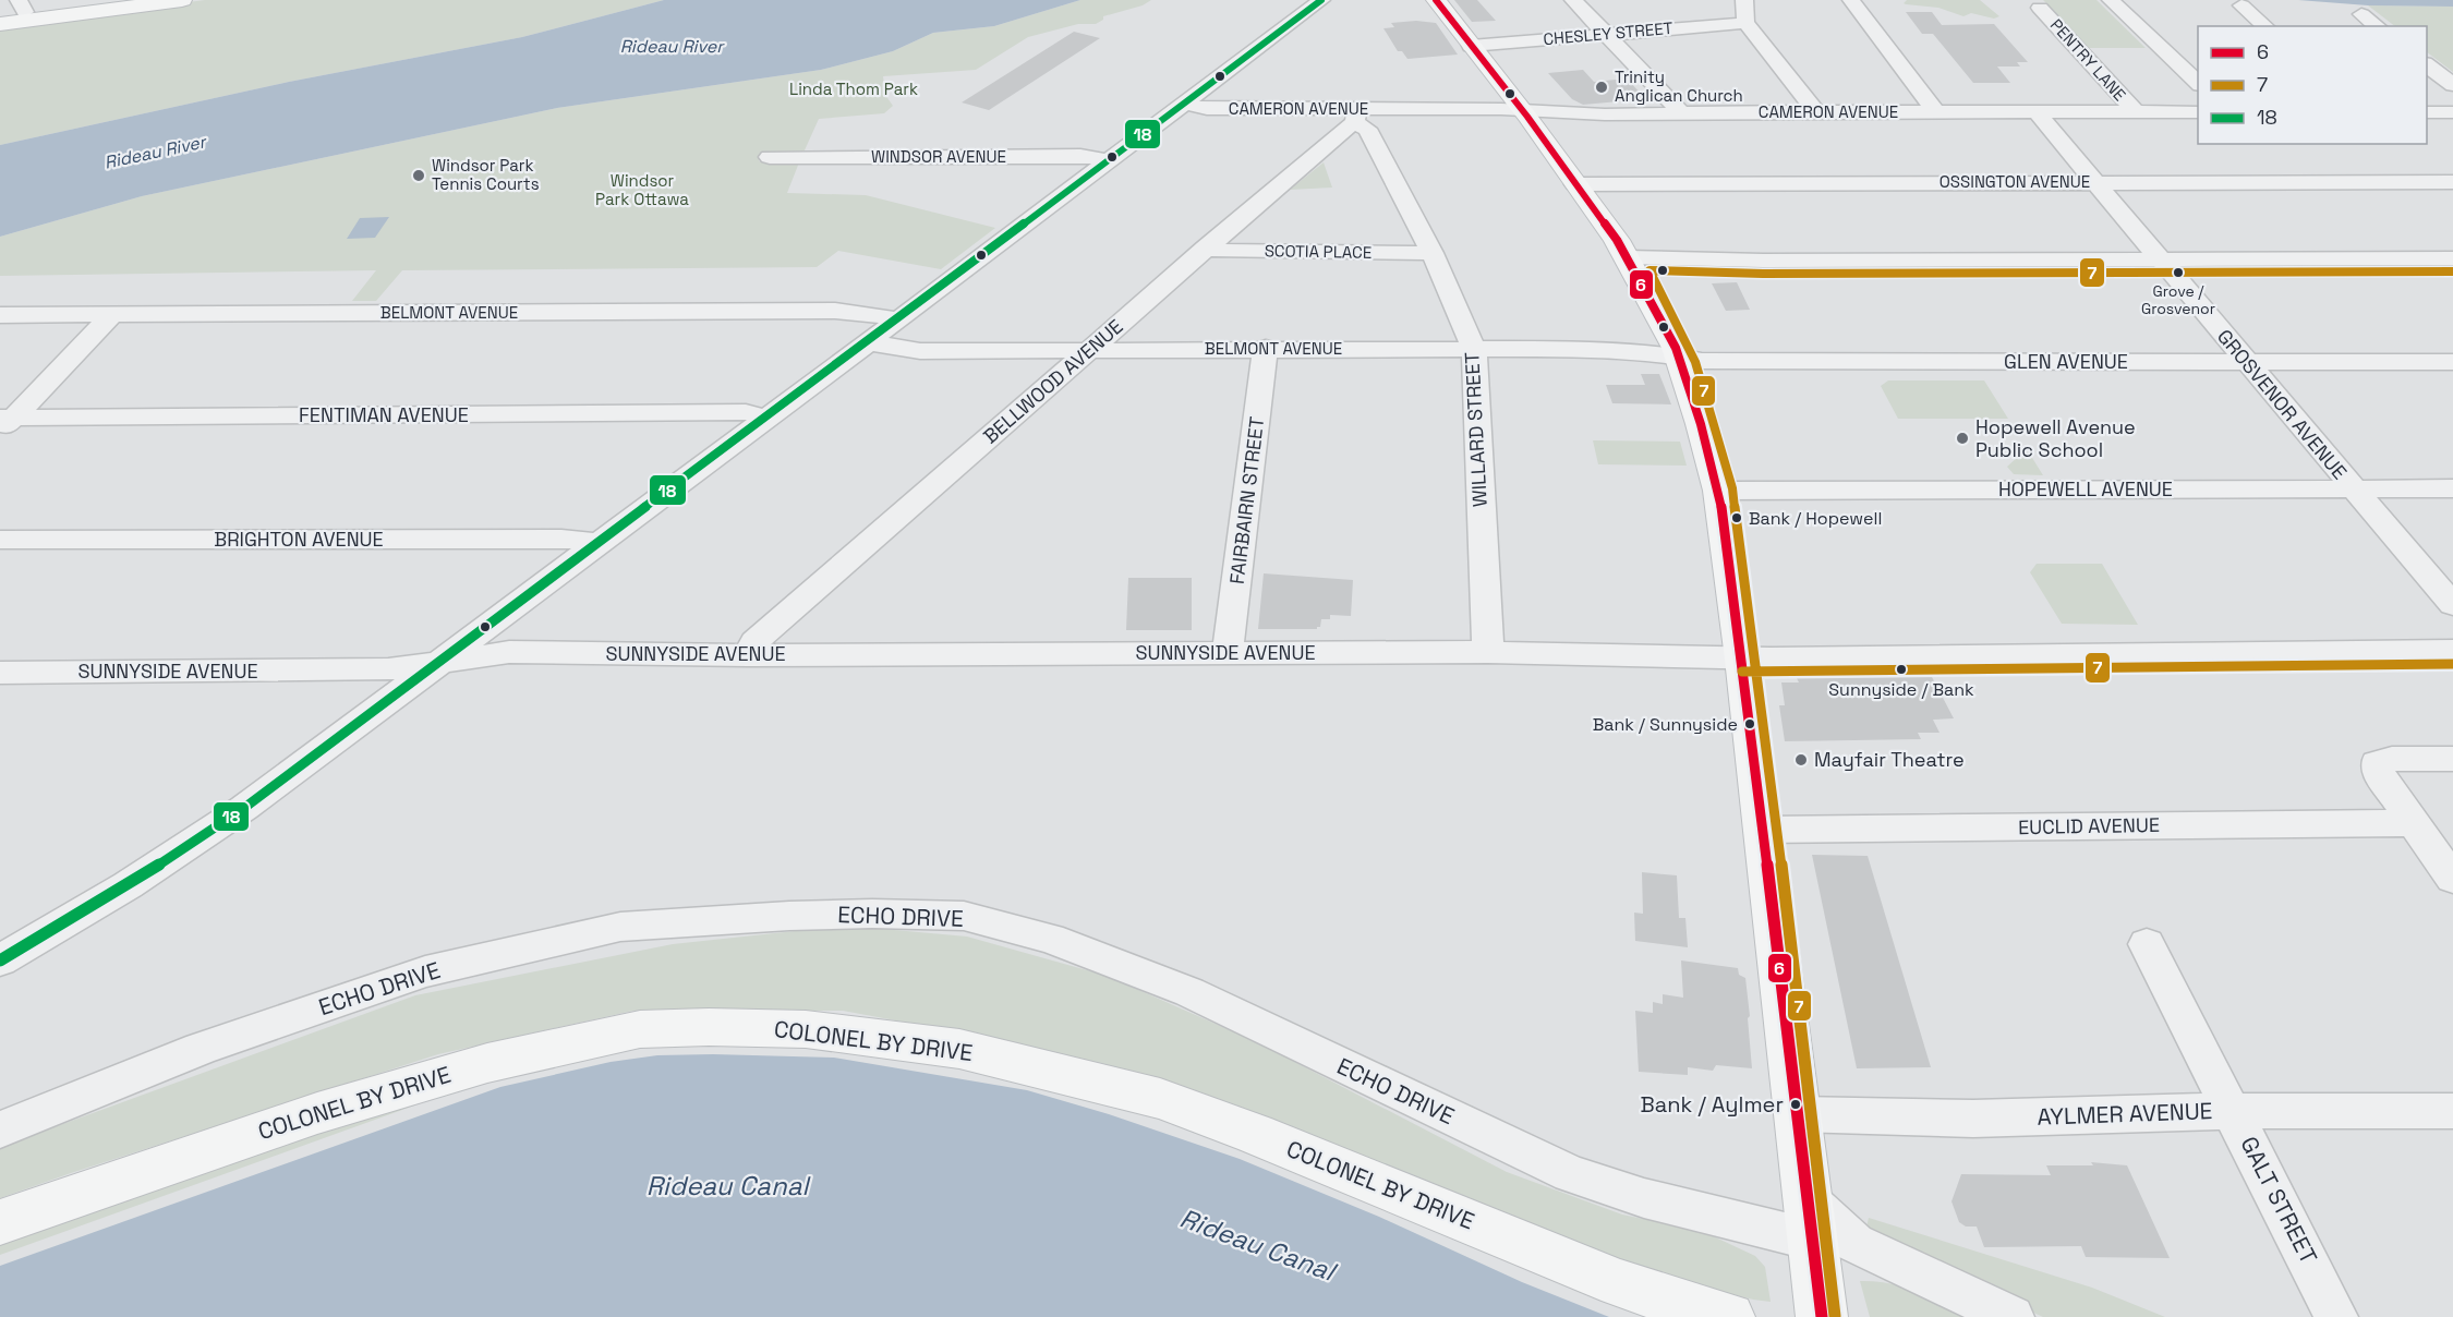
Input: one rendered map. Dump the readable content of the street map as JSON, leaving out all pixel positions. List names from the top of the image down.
{
  "streets": {
    "main road": ["COLONEL BY DRIVE"],
    "street": [
      "CHESLEY STREET",
      "PENTRY LANE",
      "CAMERON AVENUE",
      "WINDSOR AVENUE",
      "OSSINGTON AVENUE",
      "SCOTIA PLACE",
      "BELMONT AVENUE",
      "GLEN AVENUE",
      "BELLWOOD AVENUE",
      "GROSVENOR AVENUE",
      "FENTIMAN AVENUE",
      "WILLARD STREET",
      "HOPEWELL AVENUE",
      "FAIRBAIRN STREET",
      "BRIGHTON AVENUE",
      "SUNNYSIDE AVENUE",
      "EUCLID AVENUE",
      "ECHO DRIVE",
      "AYLMER AVENUE",
      "GALT STREET"
    ]
  },
  "crossings": [
    ["PENTRY LANE", "CAMERON AVENUE"],
    ["CAMERON AVENUE", "BELLWOOD AVENUE"],
    ["CAMERON AVENUE", "GROSVENOR AVENUE"],
    ["CAMERON AVENUE", "WILLARD STREET"],
    ["OSSINGTON AVENUE", "GROSVENOR AVENUE"],
    ["SCOTIA PLACE", "BELLWOOD AVENUE"],
    ["SCOTIA PLACE", "WILLARD STREET"],
    ["BELMONT AVENUE", "GLEN AVENUE"],
    ["BELMONT AVENUE", "BELLWOOD AVENUE"],
    ["BELMONT AVENUE", "WILLARD STREET"],
    ["BELMONT AVENUE", "FAIRBAIRN STREET"],
    ["GLEN AVENUE", "GROSVENOR AVENUE"],
    ["BELLWOOD AVENUE", "WILLARD STREET"],
    ["BELLWOOD AVENUE", "SUNNYSIDE AVENUE"],
    ["GROSVENOR AVENUE", "HOPEWELL AVENUE"],
    ["WILLARD STREET", "SUNNYSIDE AVENUE"],
    ["FAIRBAIRN STREET", "SUNNYSIDE AVENUE"],
    ["AYLMER AVENUE", "GALT STREET"]
  ],
  "water": ["Rideau River", "Rideau Canal"],
  "parks": ["Linda Thom Park", "Windsor Park Ottawa"],
  "places": [
    "Trinity Anglican Church",
    "Windsor Park Tennis Courts",
    "Grove / Grosvenor",
    "Hopewell Avenue Public School",
    "Bank / Hopewell",
    "Sunnyside / Bank",
    "Bank / Sunnyside",
    "Mayfair Theatre",
    "Bank / Aylmer"
  ],
  "lines": ["transit line 6", "transit line 18", "transit line 7"],
  "legend": ["6", "7", "18"]
}
